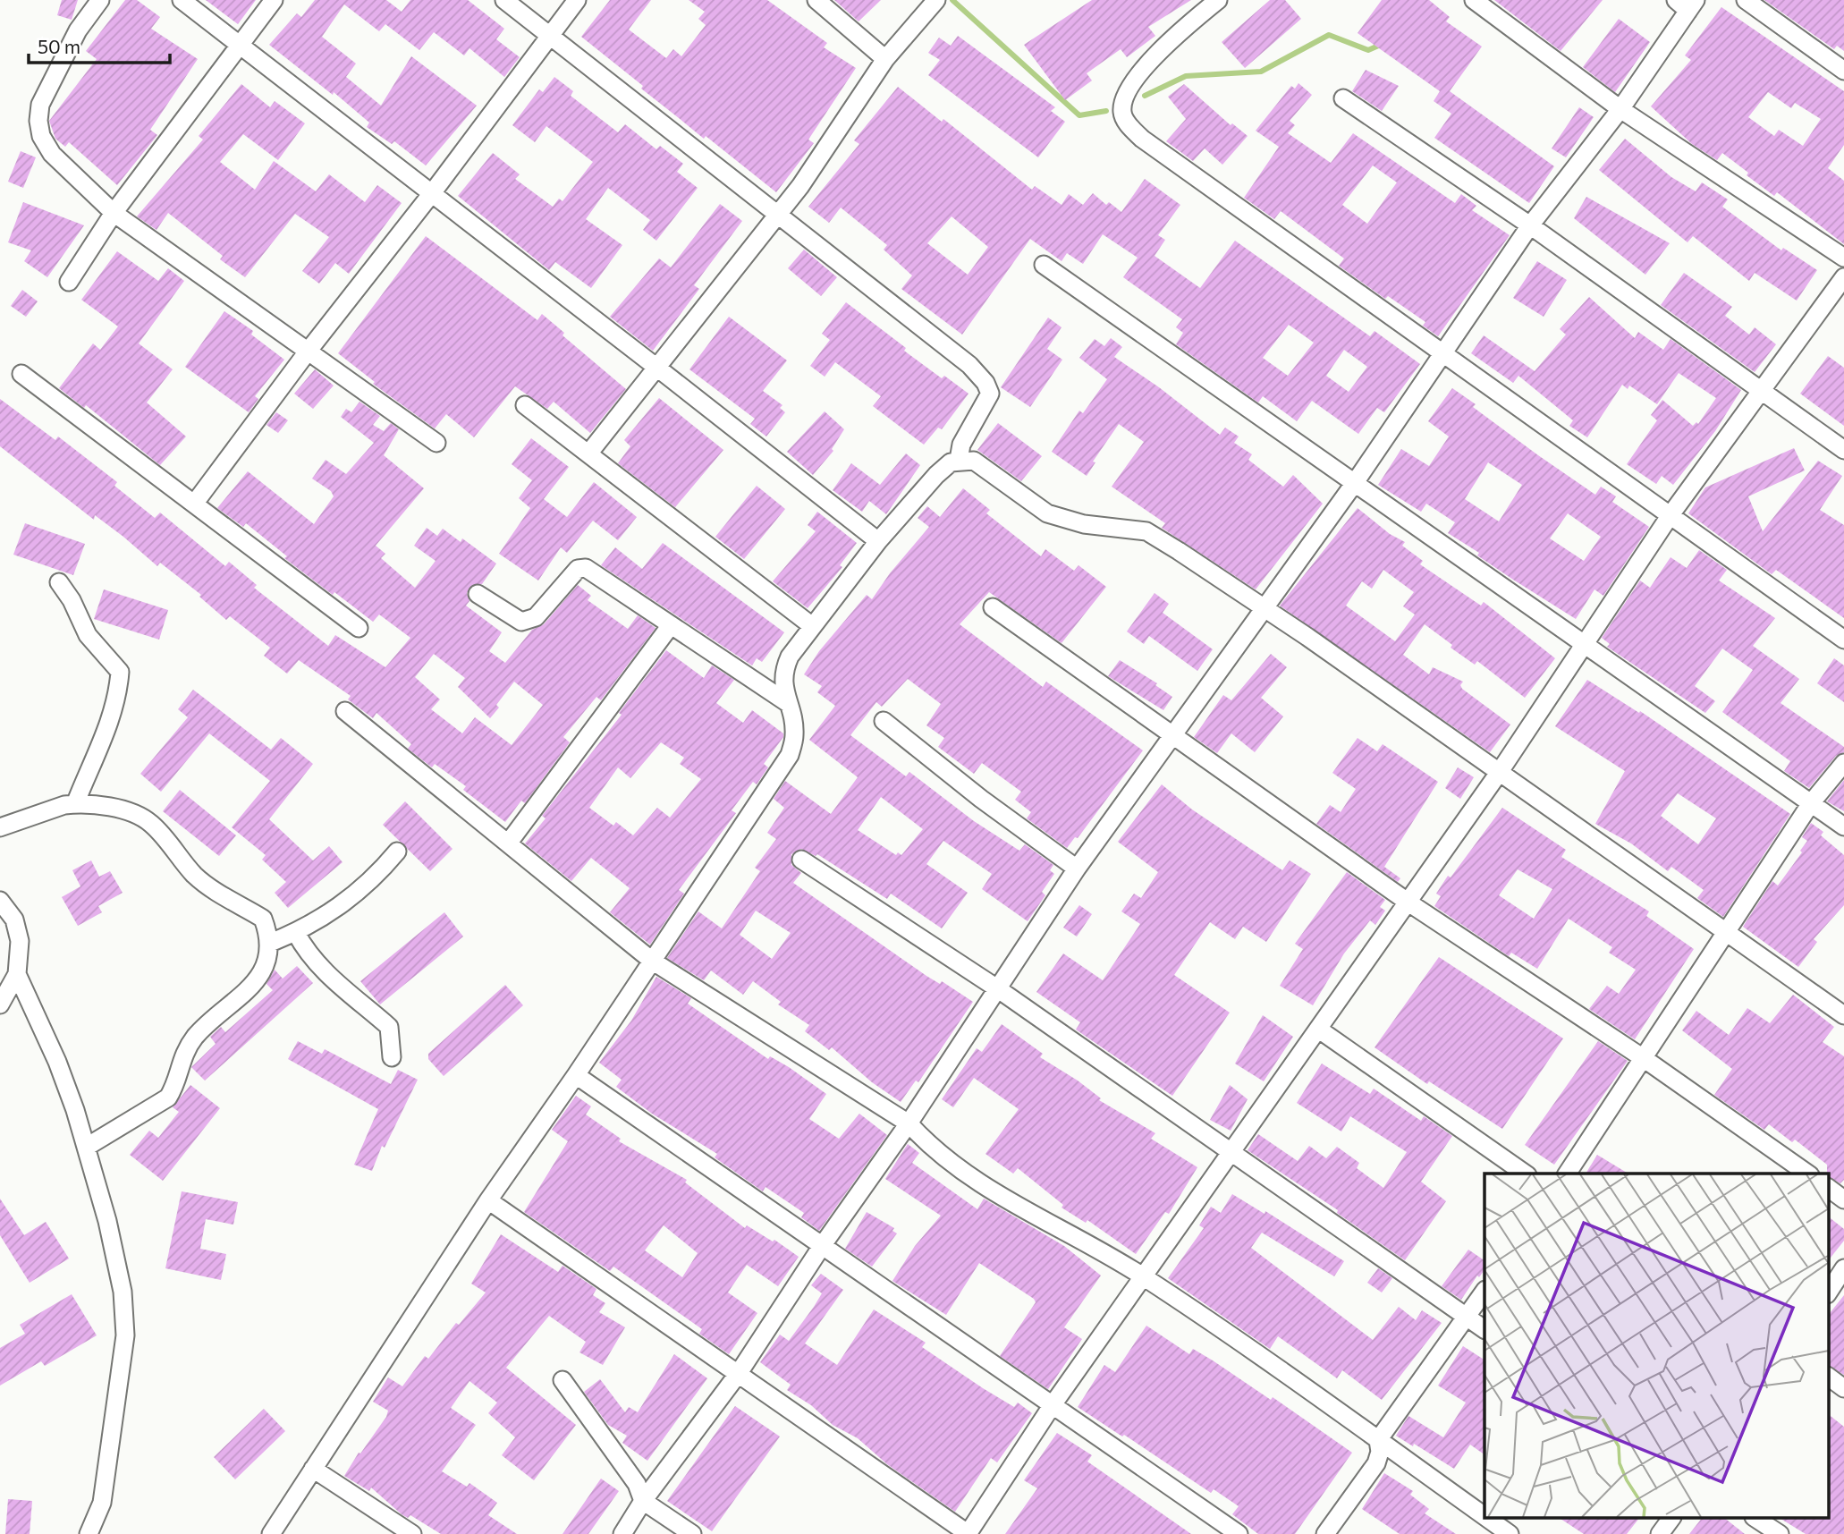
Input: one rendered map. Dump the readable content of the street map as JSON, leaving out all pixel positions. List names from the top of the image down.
{
  "scale_bar": "50 m"
}
